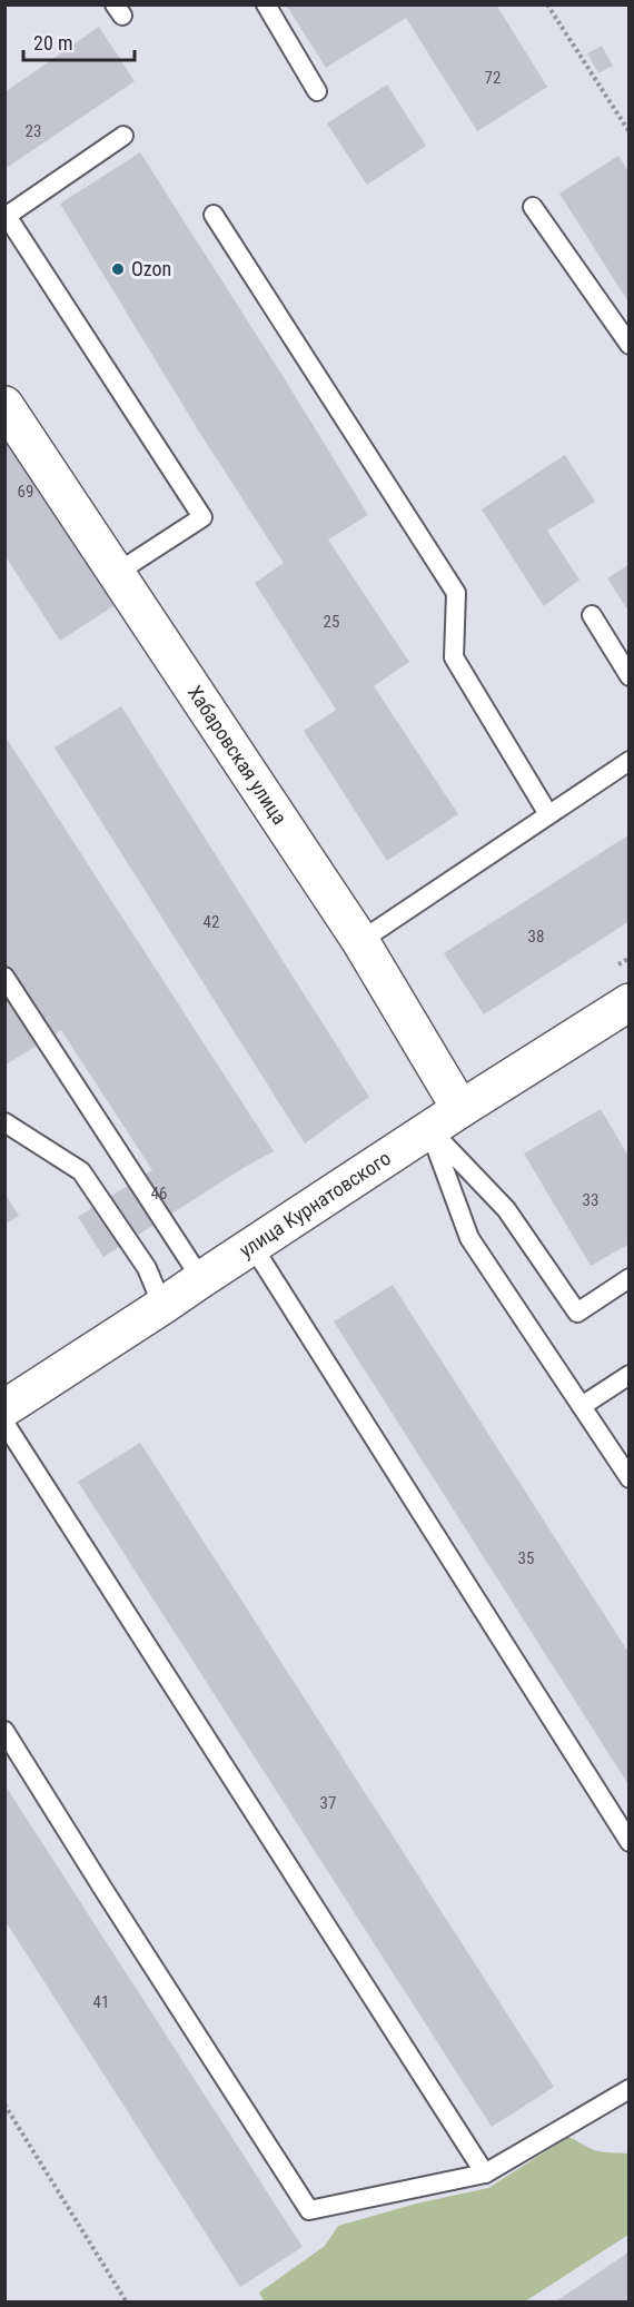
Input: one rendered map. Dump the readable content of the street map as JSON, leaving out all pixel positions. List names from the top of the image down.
{
  "streets": {
    "street": ["Хабаровская улица", "улица Курнатовского"]
  },
  "crossings": [
    ["Хабаровская улица", "улица Курнатовского"]
  ],
  "places": ["Ozon"],
  "house_numbers": [
    "72",
    "23",
    "69",
    "25",
    "42",
    "38",
    "46",
    "33",
    "35",
    "37",
    "41"
  ],
  "scale_bar": "20 m"
}
